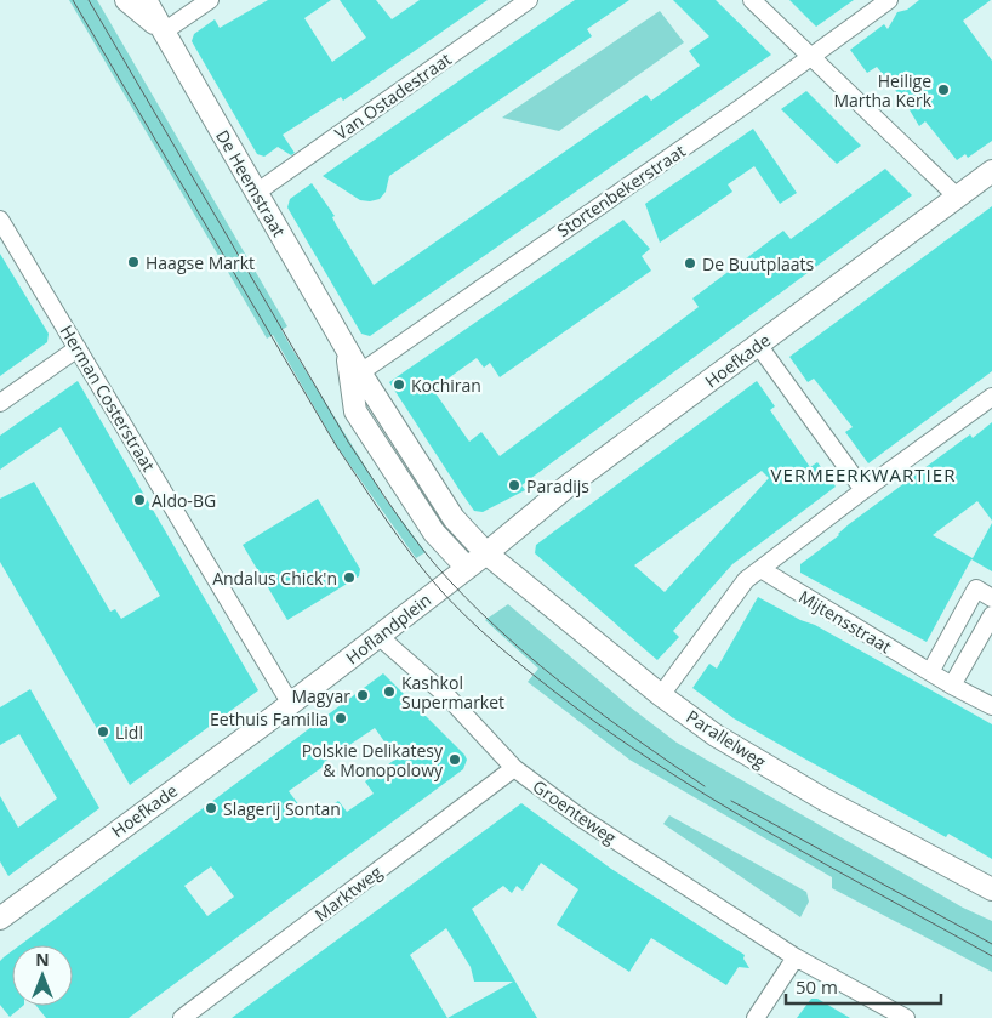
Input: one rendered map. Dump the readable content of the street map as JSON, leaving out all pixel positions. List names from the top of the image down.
{
  "streets": {
    "street": [
      "Van Ostadestraat",
      "De Heemstraat",
      "Stortenbekerstraat",
      "Hoefkade",
      "Herman Costerstraat",
      "Mijtensstraat",
      "Hoflandplein",
      "Parallelweg",
      "Groenteweg",
      "Marktweg"
    ]
  },
  "crossings": [
    ["Van Ostadestraat", "De Heemstraat"],
    ["De Heemstraat", "Stortenbekerstraat"],
    ["De Heemstraat", "Hoefkade"],
    ["De Heemstraat", "Hoflandplein"],
    ["De Heemstraat", "Parallelweg"],
    ["Hoefkade", "Herman Costerstraat"],
    ["Hoefkade", "Hoflandplein"],
    ["Hoefkade", "Parallelweg"],
    ["Herman Costerstraat", "Hoflandplein"],
    ["Hoflandplein", "Parallelweg"],
    ["Hoflandplein", "Groenteweg"],
    ["Groenteweg", "Marktweg"]
  ],
  "districts": ["VERMEERKWARTIER"],
  "places": [
    "Heilige Martha Kerk",
    "Haagse Markt",
    "De Buutplaats",
    "Kochiran",
    "Paradijs",
    "Aldo-BG",
    "Andalus Chick'n",
    "Kashkol Supermarket",
    "Magyar",
    "Eethuis Familia",
    "Lidl",
    "Polskie Delikatesy & Monopolowy",
    "Slagerij Sontan"
  ],
  "scale_bar": "50 m",
  "north": "top"
}
